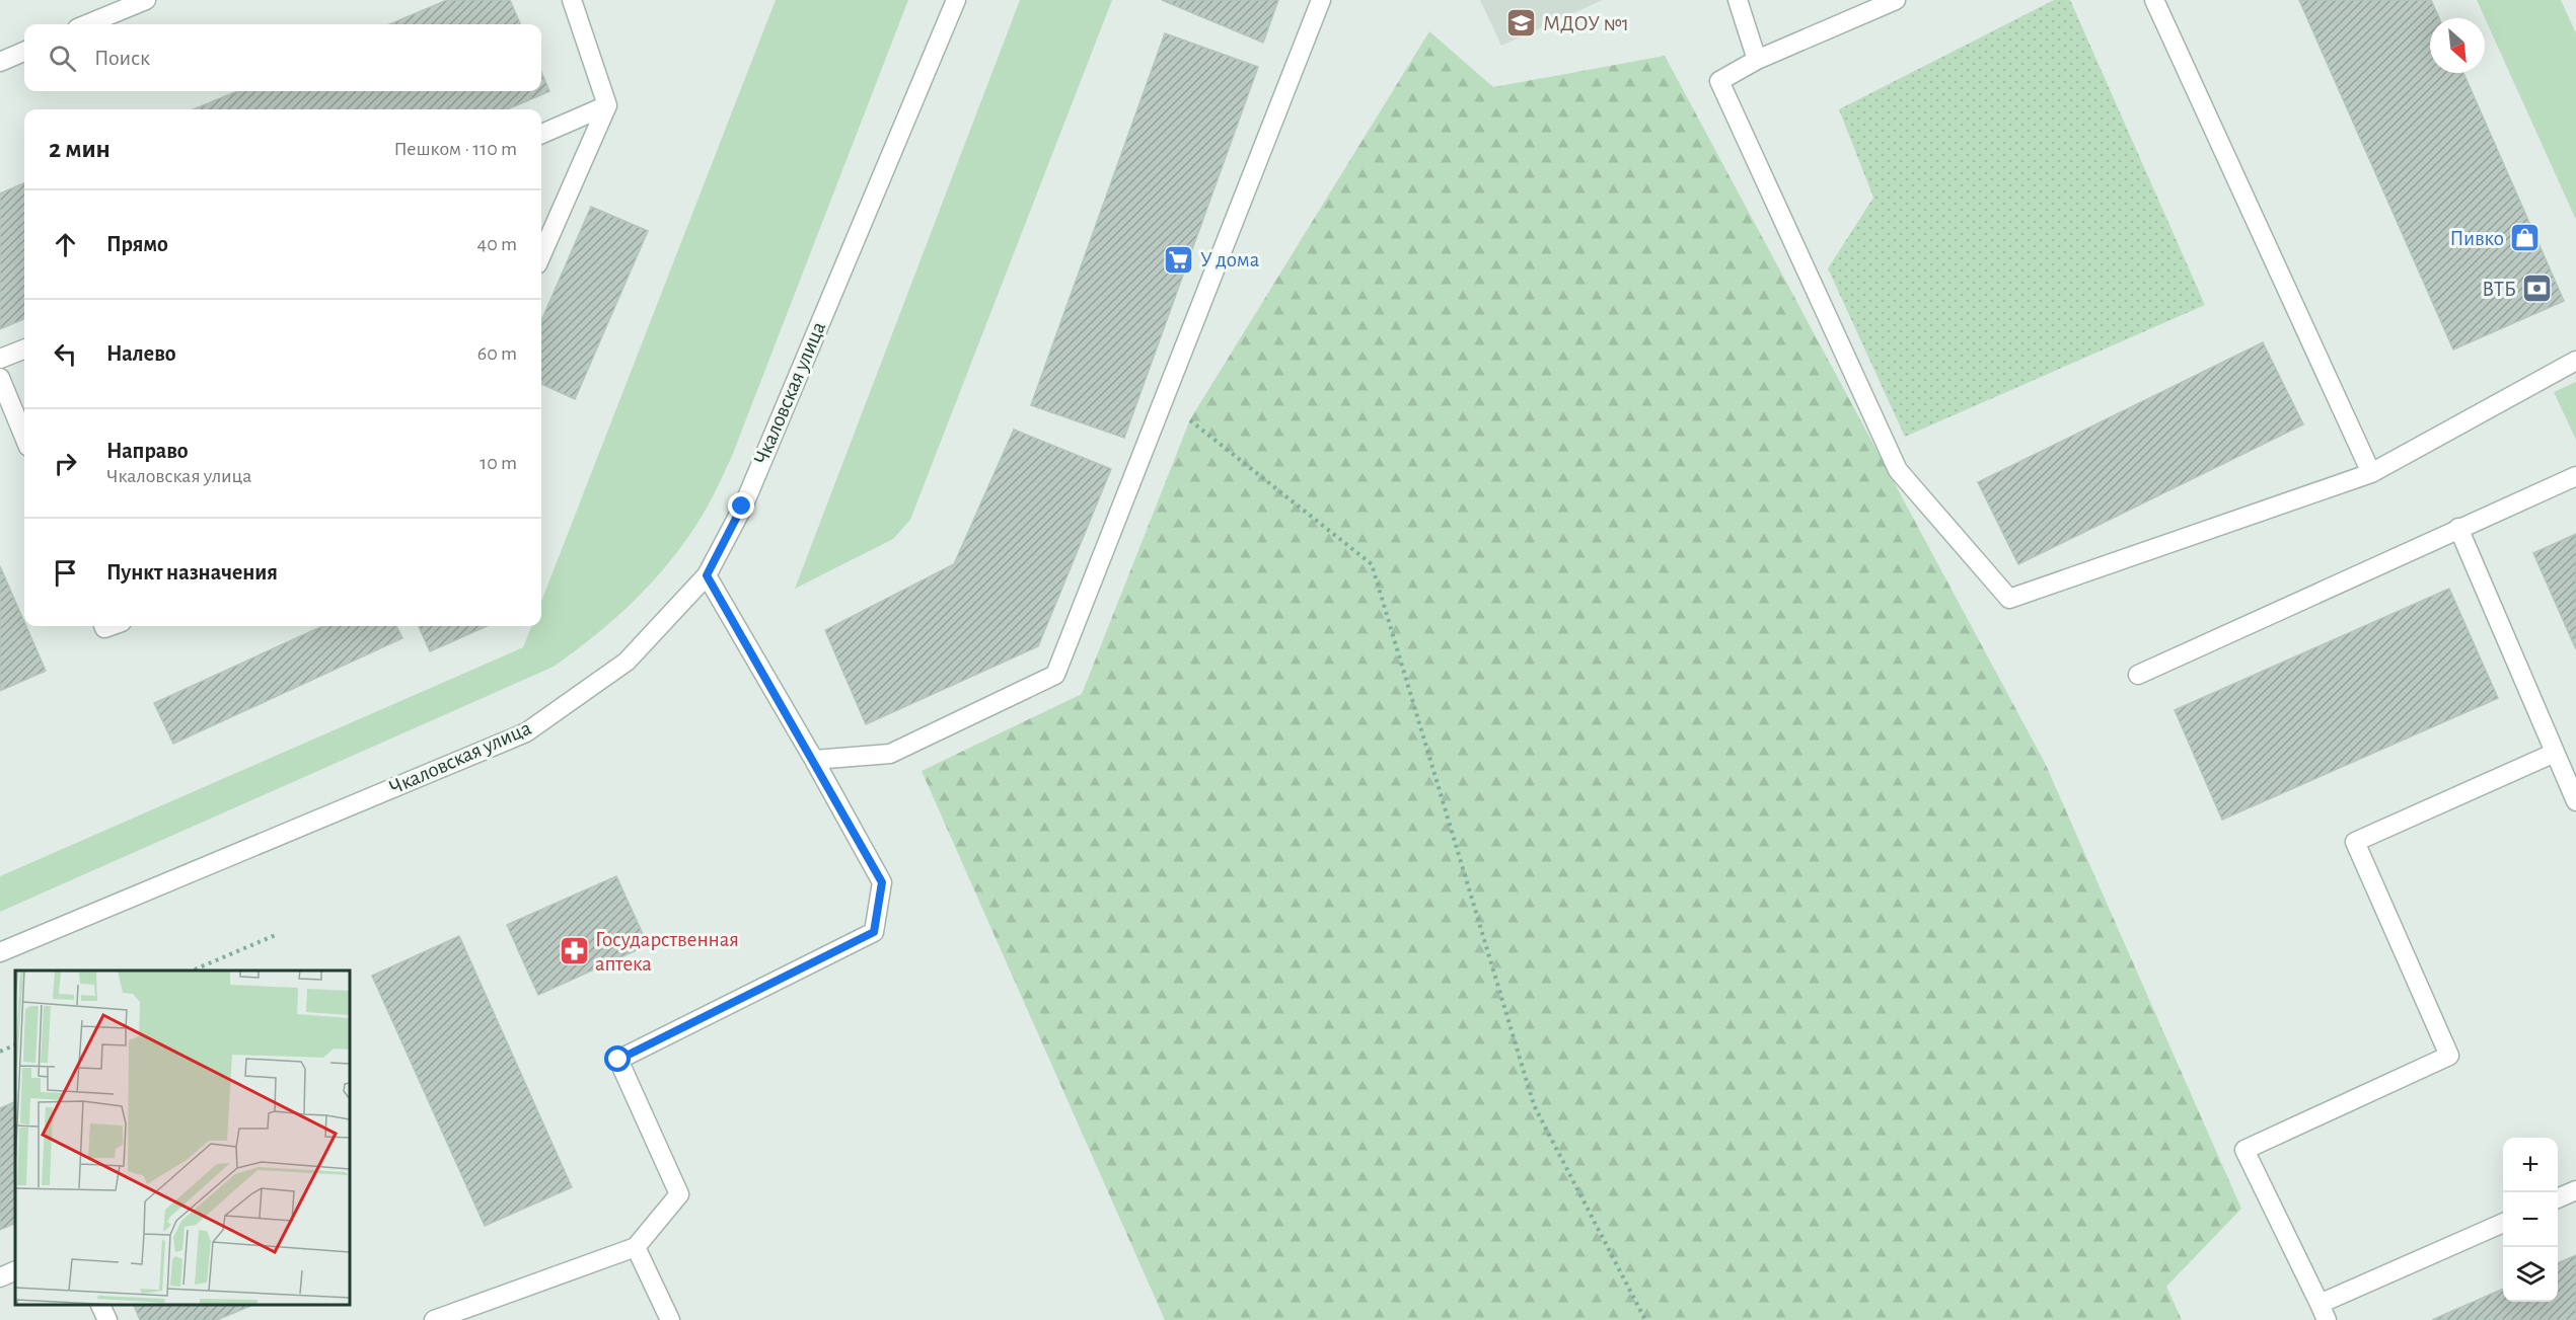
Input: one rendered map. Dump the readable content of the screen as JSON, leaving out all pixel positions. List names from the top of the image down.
{
  "streets": {
    "street": ["Чкаловская улица"]
  },
  "places": {
    "school or university": ["МДОУ №1"],
    "shop": ["Пивко"],
    "supermarket": ["У дома"],
    "bank": ["ВТБ"],
    "pharmacy": ["Государственная аптека"]
  },
  "north": "bottom right",
  "page": {
    "search": "Поиск",
    "heading": ["2 мин", "Пешком · 110 m"],
    "list": [
      ["Прямо", "40 m"],
      ["Налево", "60 m"],
      ["Направо", "Чкаловская улица", "10 m"],
      "Пункт назначения"
    ],
    "map_buttons": ["+", "−"]
  }
}
